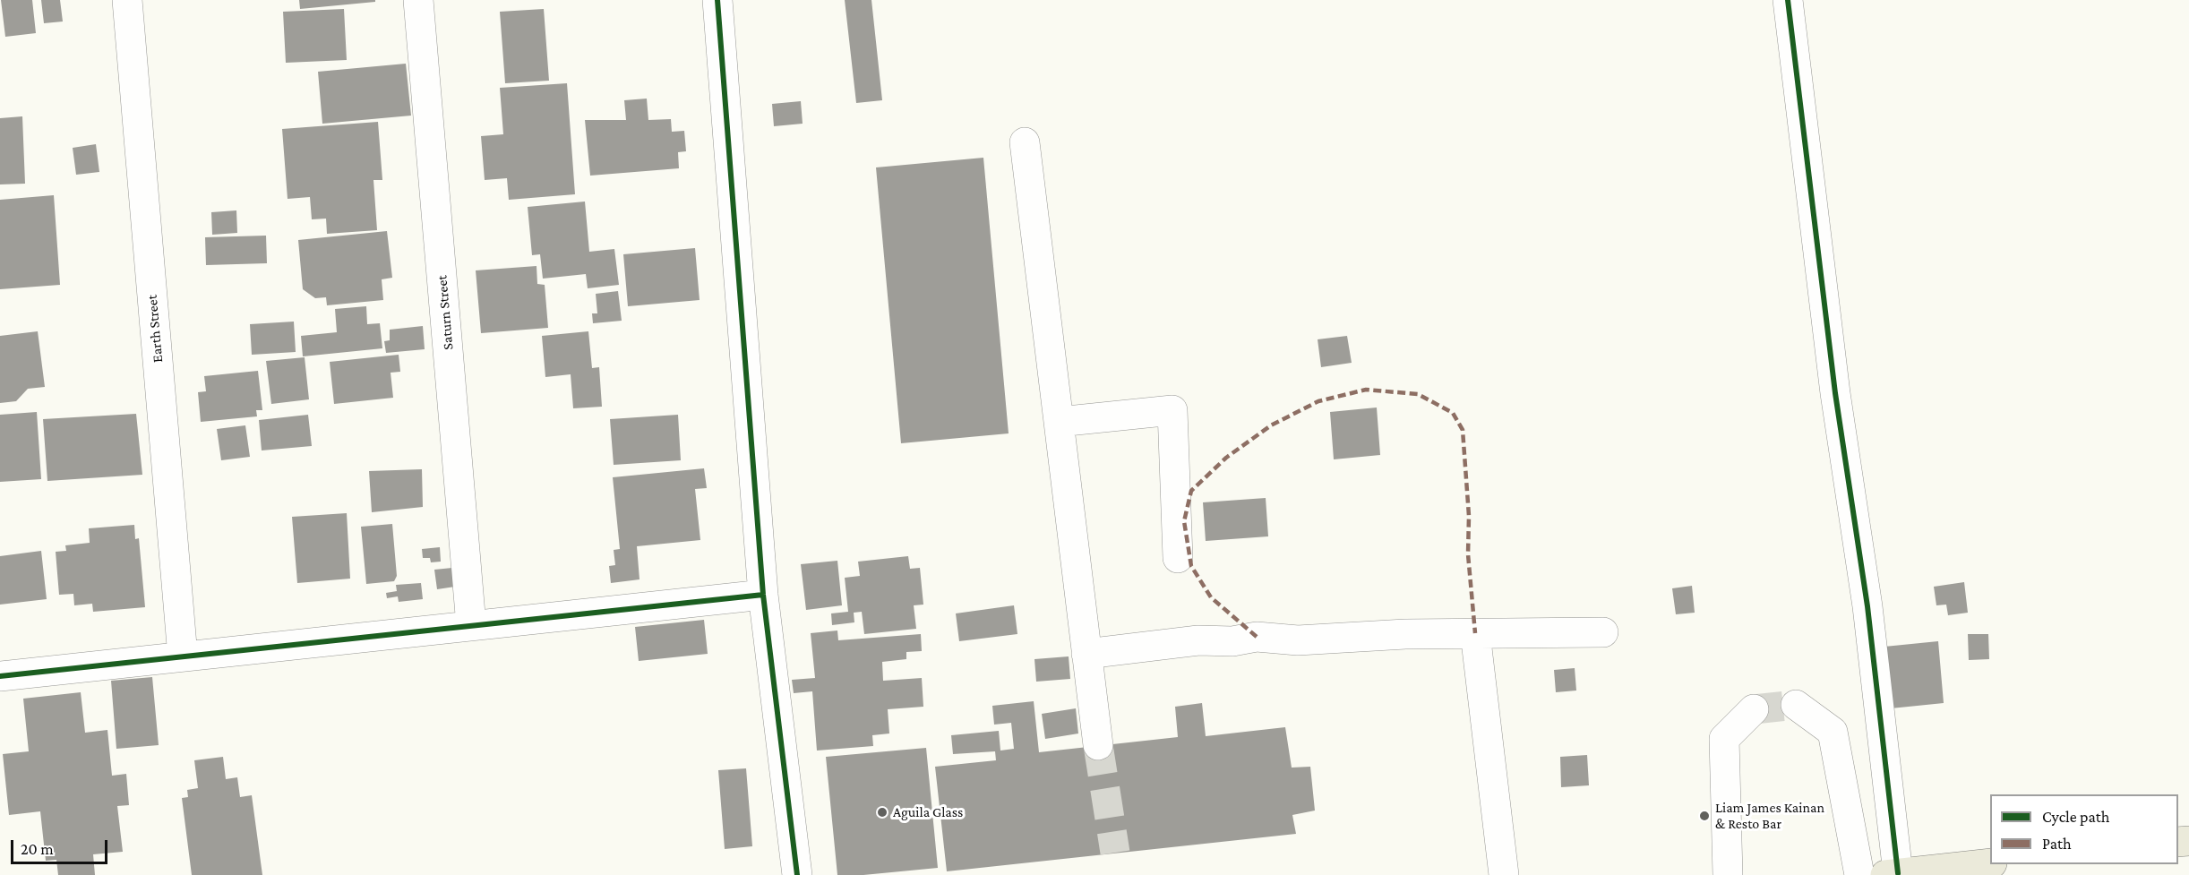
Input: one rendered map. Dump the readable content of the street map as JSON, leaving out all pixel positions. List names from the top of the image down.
{
  "streets": {
    "street": ["Saturn Street", "Earth Street"]
  },
  "places": ["Aguila Glass", "Liam James Kainan & Resto Bar"],
  "legend": ["Cycle path", "Path"],
  "scale_bar": "20 m"
}
